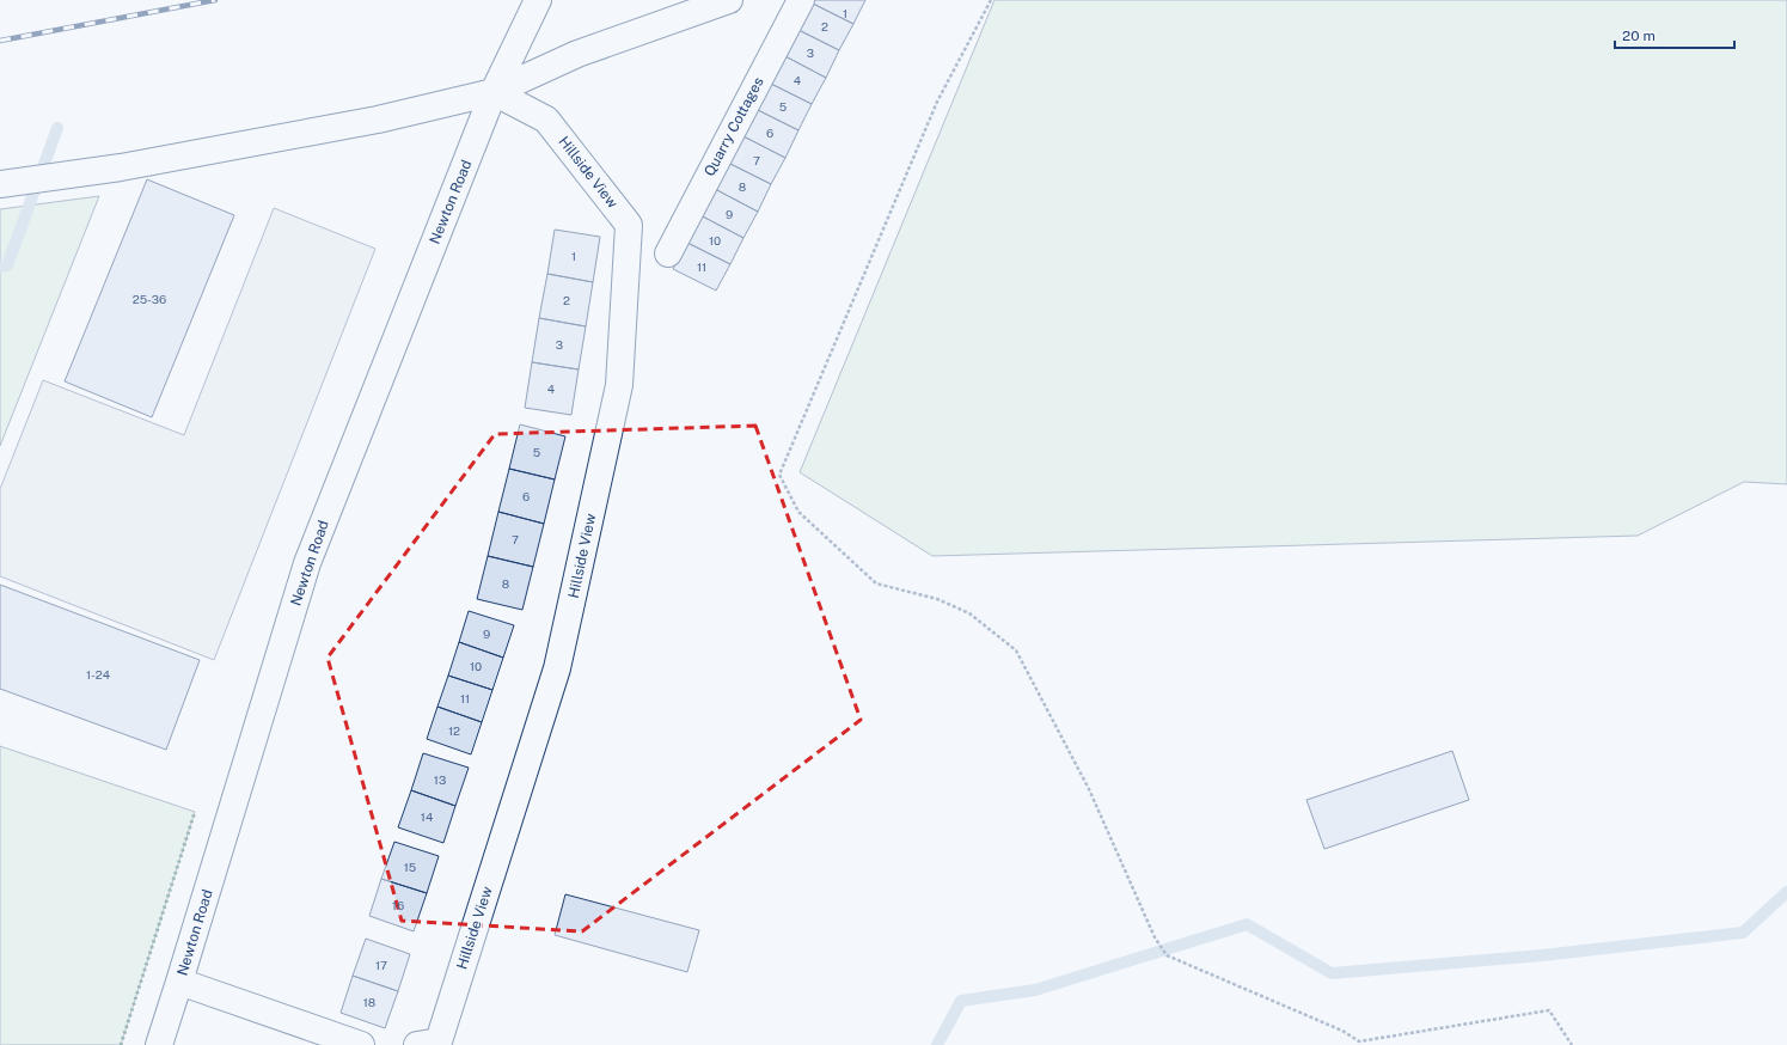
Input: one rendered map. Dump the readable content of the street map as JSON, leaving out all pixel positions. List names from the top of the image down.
{
  "streets": {
    "street": ["Quarry Cottages", "Hillside View", "Newton Road"]
  },
  "crossings": [
    ["Hillside View", "Newton Road"]
  ],
  "house_numbers": [
    "1",
    "2",
    "3",
    "4",
    "5",
    "6",
    "7",
    "8",
    "9",
    "10",
    "1",
    "11",
    "25-36",
    "2",
    "3",
    "4",
    "5",
    "6",
    "7",
    "8",
    "9",
    "10",
    "1-24",
    "11",
    "12",
    "13",
    "14",
    "15",
    "16",
    "17",
    "18"
  ],
  "scale_bar": "20 m"
}
